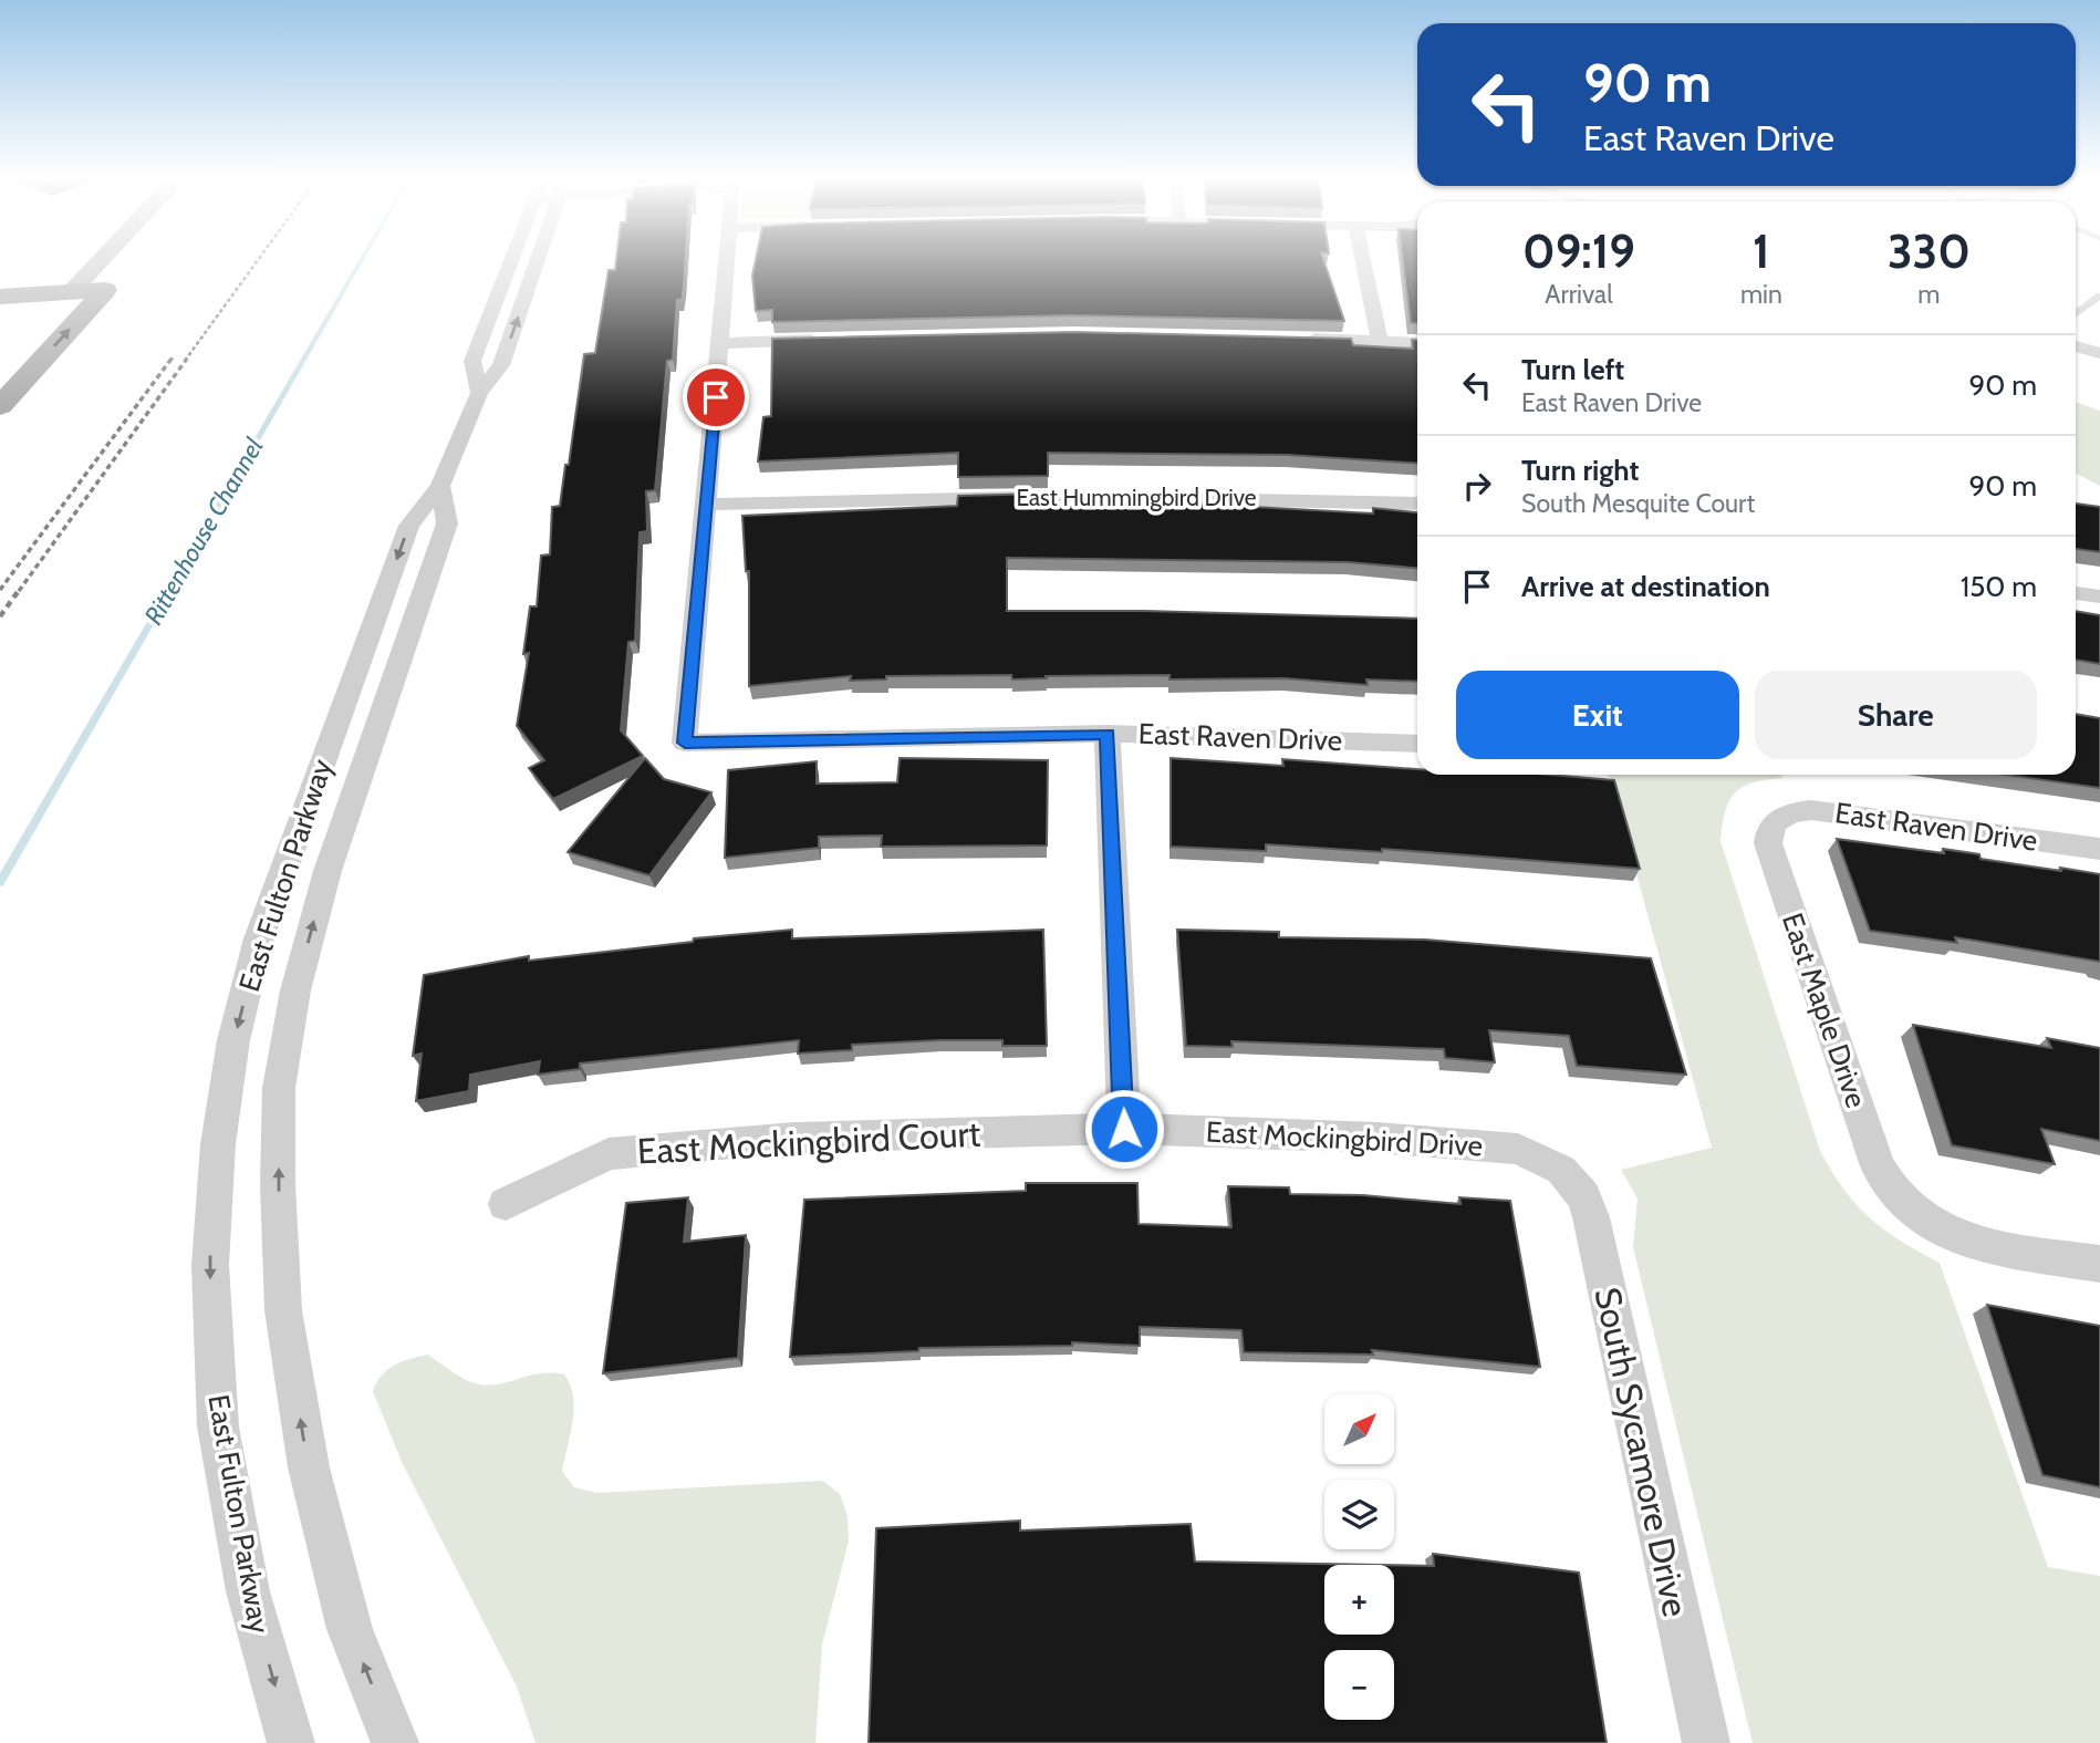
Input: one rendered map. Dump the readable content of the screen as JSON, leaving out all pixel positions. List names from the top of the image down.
{
  "streets": {
    "street": [
      "East Hummingbird Drive",
      "East Raven Drive",
      "East Fulton Parkway",
      "East Maple Drive",
      "East Mockingbird Drive",
      "East Mockingbird Court",
      "South Sycamore Drive"
    ]
  },
  "crossings": [
    ["East Raven Drive", "East Maple Drive"],
    ["East Mockingbird Drive", "East Mockingbird Court"],
    ["East Mockingbird Drive", "South Sycamore Drive"]
  ],
  "water": ["Rittenhouse Channel"],
  "north": "top right",
  "page": {
    "turn": ["90 m", "East Raven Drive"],
    "eta": [
      "09:19",
      "Arrival",
      "1",
      "min",
      "330",
      "m"
    ],
    "list": [
      {
        "name": "Turn left",
        "note": "East Raven Drive",
        "value": "90 m"
      },
      {
        "name": "Turn right",
        "note": "South Mesquite Court",
        "value": "90 m"
      },
      {
        "name": "Arrive at destination",
        "value": "150 m"
      }
    ],
    "buttons": ["Exit", "Share"],
    "map_buttons": ["+", "−"]
  }
}
